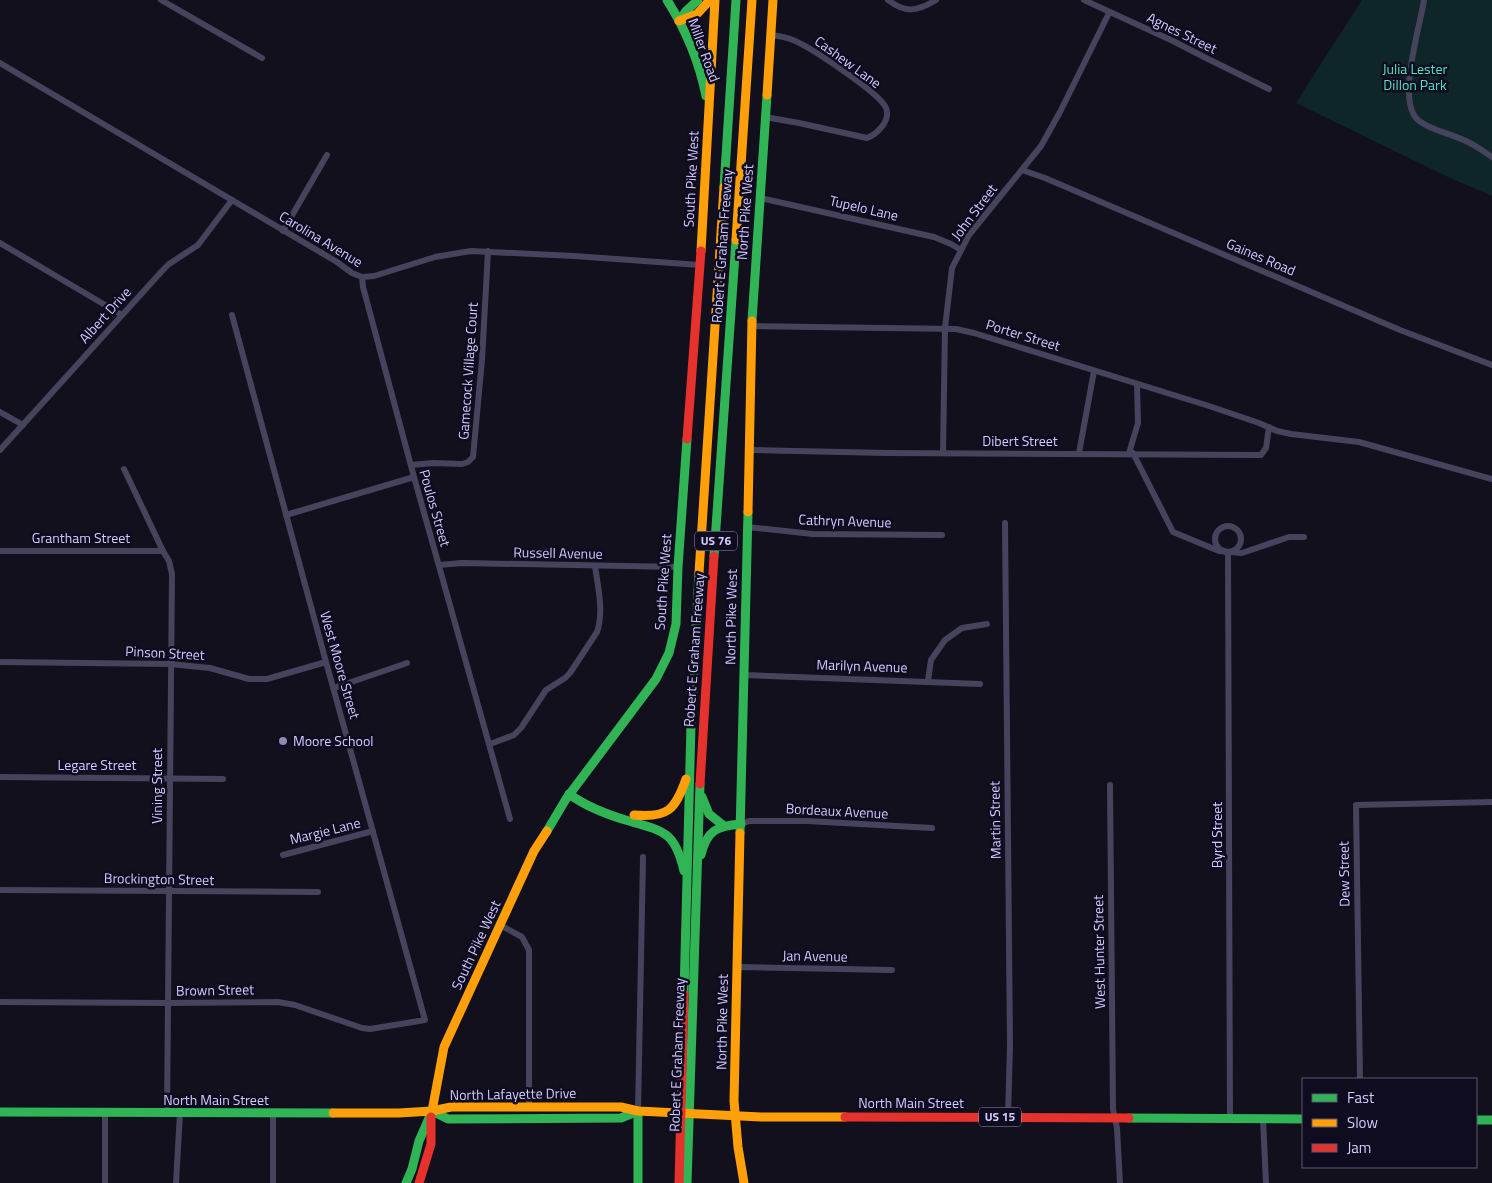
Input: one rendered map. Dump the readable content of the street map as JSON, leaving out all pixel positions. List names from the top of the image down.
{
  "streets": {
    "main road": [
      "Miller Road",
      "South Pike West",
      "North Pike West",
      "Robert E Graham Freeway",
      "US 76",
      "North Lafayette Drive",
      "North Main Street",
      "US 15"
    ],
    "street": [
      "Agnes Street",
      "Cashew Lane",
      "Tupelo Lane",
      "John Street",
      "Carolina Avenue",
      "Gaines Road",
      "Albert Drive",
      "Porter Street",
      "Gamecock Village Court",
      "Dibert Street",
      "Poulos Street",
      "Cathryn Avenue",
      "Grantham Street",
      "Russell Avenue",
      "Pinson Street",
      "West Moore Street",
      "Marilyn Avenue",
      "Legare Street",
      "Vining Street",
      "Bordeaux Avenue",
      "Martin Street",
      "Margie Lane",
      "Byrd Street",
      "Dew Street",
      "Brockington Street",
      "West Hunter Street",
      "Jan Avenue",
      "Brown Street"
    ]
  },
  "crossings": [
    ["Agnes Street", "John Street"],
    ["Miller Road", "South Pike West"],
    ["Cashew Lane", "North Pike West"],
    ["South Pike West", "Carolina Avenue"],
    ["South Pike West", "Russell Avenue"],
    ["South Pike West", "North Lafayette Drive"],
    ["South Pike West", "North Main Street"],
    ["Tupelo Lane", "North Pike West"],
    ["Tupelo Lane", "John Street"],
    ["North Pike West", "Porter Street"],
    ["North Pike West", "Dibert Street"],
    ["North Pike West", "Cathryn Avenue"],
    ["North Pike West", "Marilyn Avenue"],
    ["North Pike West", "Bordeaux Avenue"],
    ["North Pike West", "Jan Avenue"],
    ["North Pike West", "North Main Street"],
    ["John Street", "Gaines Road"],
    ["John Street", "Porter Street"],
    ["John Street", "Dibert Street"],
    ["Carolina Avenue", "Albert Drive"],
    ["Carolina Avenue", "Gamecock Village Court"],
    ["Carolina Avenue", "Poulos Street"],
    ["Porter Street", "Dibert Street"],
    ["Gamecock Village Court", "Poulos Street"],
    ["Poulos Street", "Russell Avenue"],
    ["Grantham Street", "Vining Street"],
    ["Pinson Street", "West Moore Street"],
    ["Pinson Street", "Vining Street"],
    ["West Moore Street", "Margie Lane"],
    ["West Moore Street", "Brown Street"],
    ["Legare Street", "Vining Street"],
    ["Vining Street", "Brockington Street"],
    ["Vining Street", "Brown Street"],
    ["Vining Street", "North Main Street"],
    ["Martin Street", "North Main Street"],
    ["Byrd Street", "North Main Street"],
    ["West Hunter Street", "North Main Street"],
    ["North Lafayette Drive", "North Main Street"]
  ],
  "parks": ["Julia Lester Dillon Park"],
  "places": ["Moore School"],
  "legend": ["Fast", "Slow", "Jam"]
}
